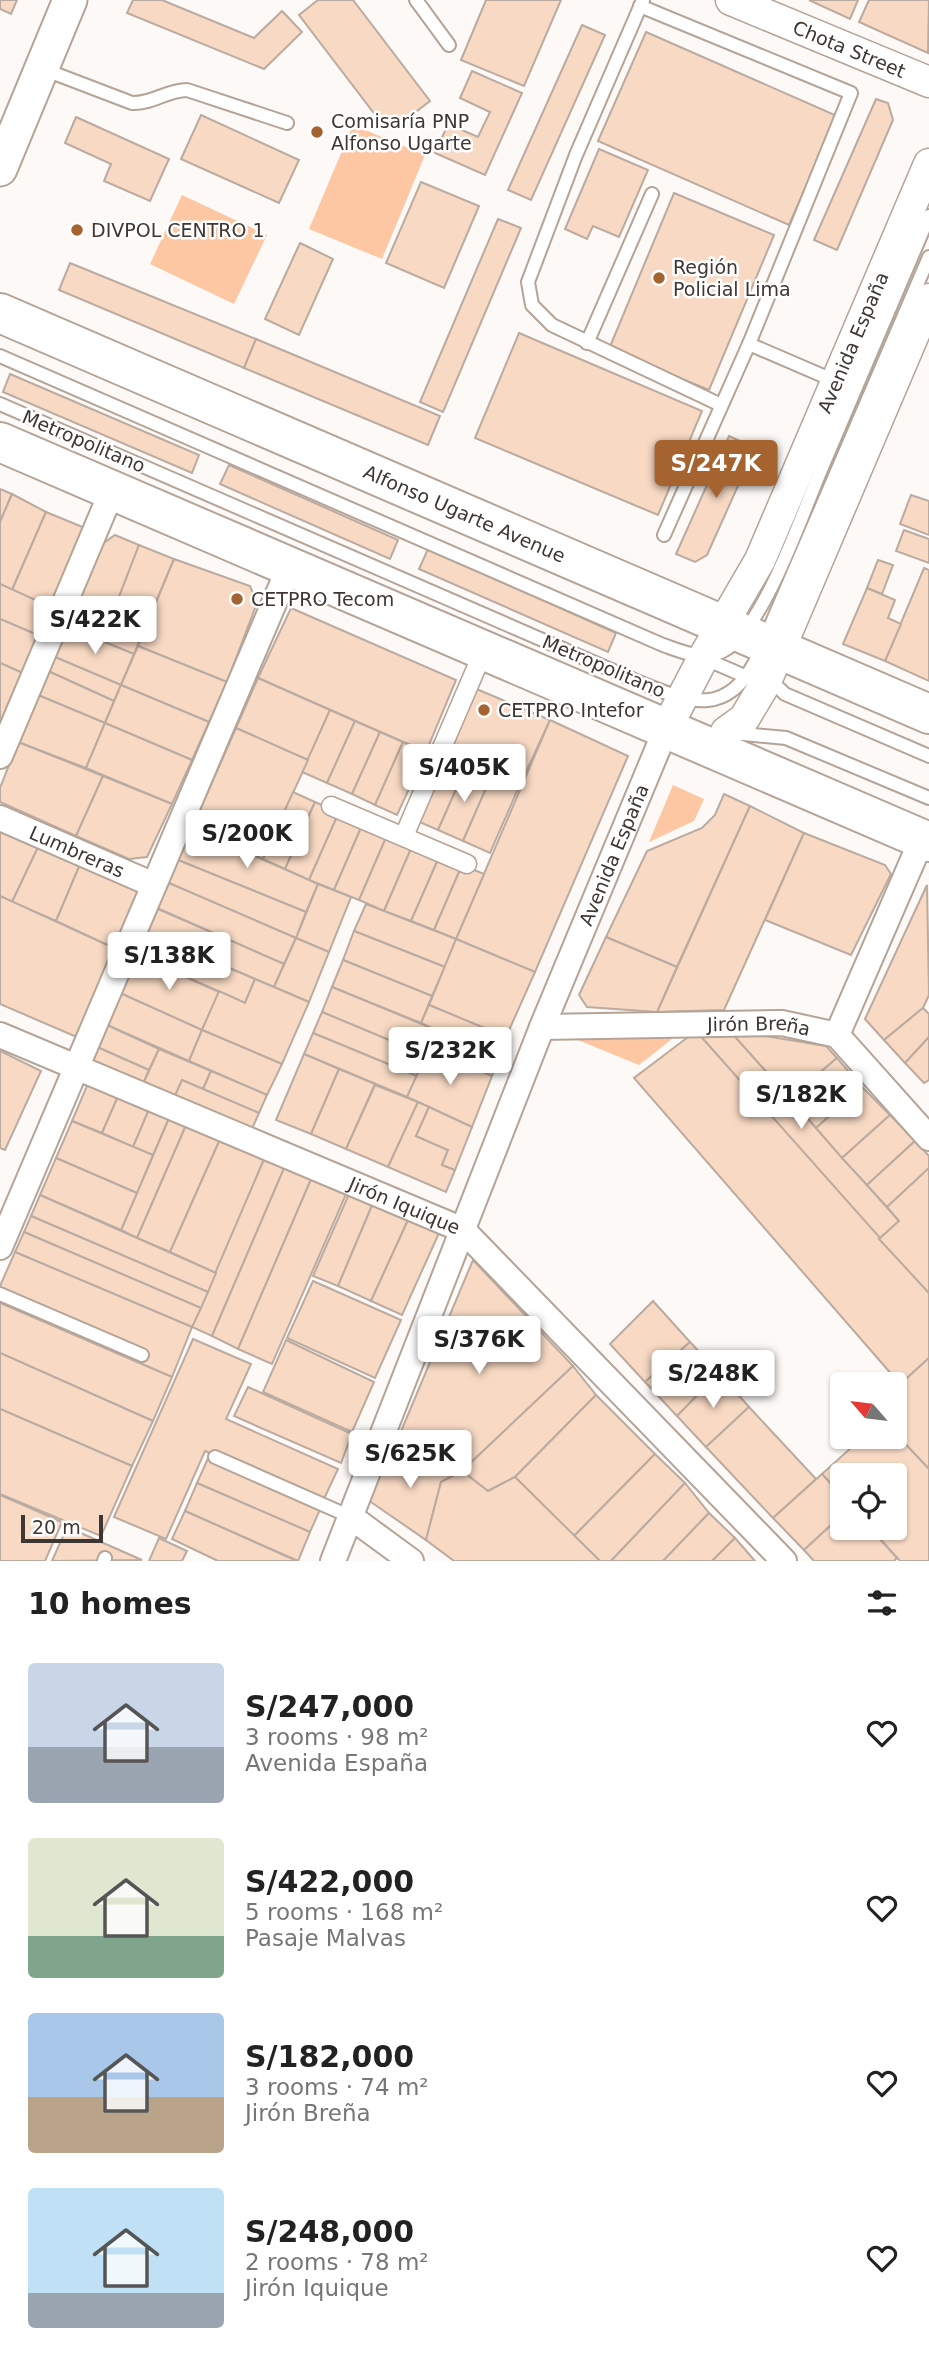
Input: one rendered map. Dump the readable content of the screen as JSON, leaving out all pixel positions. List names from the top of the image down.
{
  "streets": {
    "main road": ["Alfonso Ugarte Avenue"],
    "street": [
      "Chota Street",
      "Avenida España",
      "Lumbreras",
      "Jirón Breña",
      "Jirón Iquique"
    ],
    "lane": ["Metropolitano"]
  },
  "crossings": [
    ["Avenida España", "Metropolitano"],
    ["Avenida España", "Alfonso Ugarte Avenue"],
    ["Avenida España", "Jirón Breña"],
    ["Avenida España", "Jirón Iquique"],
    ["Metropolitano", "Alfonso Ugarte Avenue"]
  ],
  "places": [
    "Comisaría PNP Alfonso Ugarte",
    "DIVPOL CENTRO 1",
    "Región Policial Lima",
    "CETPRO Tecom",
    "CETPRO Intefor"
  ],
  "scale_bar": "20 m",
  "north": "top left",
  "page": {
    "price": [
      "S/247K",
      "S/422K",
      "S/405K",
      "S/200K",
      "S/138K",
      "S/232K",
      "S/182K",
      "S/376K",
      "S/248K",
      "S/625K"
    ],
    "scale": "20 m",
    "heading": "10 homes",
    "list": [
      {
        "name": "S/247,000",
        "note": "3 rooms · 98 m² · Avenida España"
      },
      {
        "name": "S/422,000",
        "note": "5 rooms · 168 m² · Pasaje Malvas"
      },
      {
        "name": "S/182,000",
        "note": "3 rooms · 74 m² · Jirón Breña"
      },
      {
        "name": "S/248,000",
        "note": "2 rooms · 78 m² · Jirón Iquique"
      }
    ]
  }
}
